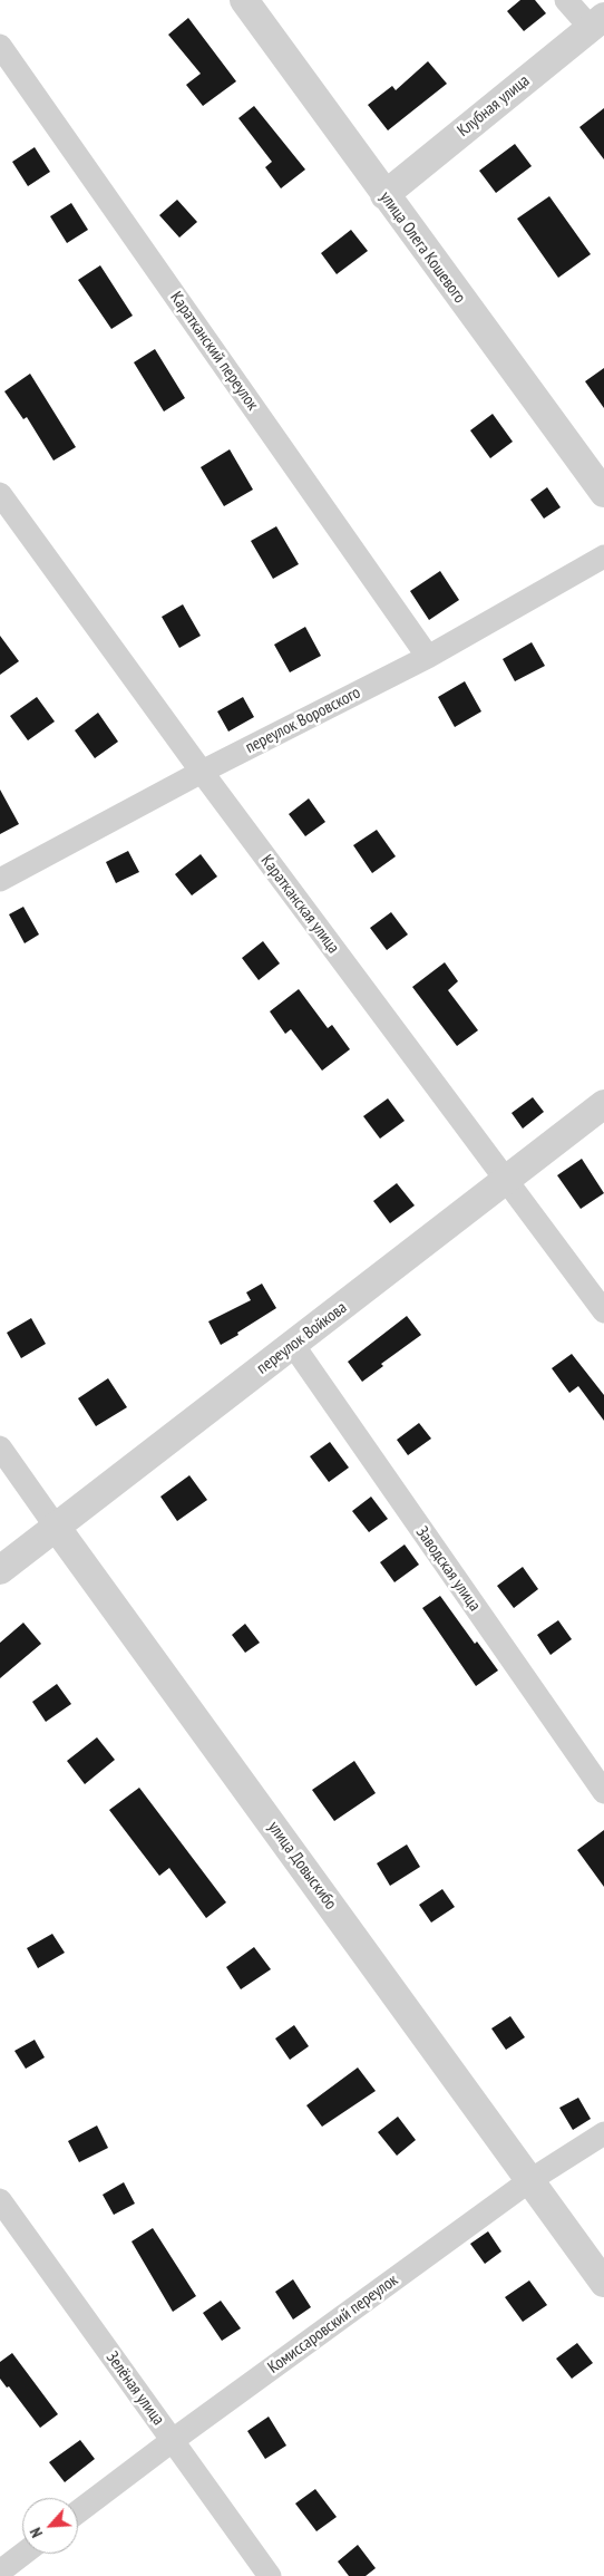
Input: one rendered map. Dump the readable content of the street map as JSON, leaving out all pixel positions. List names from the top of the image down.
{
  "streets": {
    "street": [
      "Клубная улица",
      "улица Олега Кошевого",
      "Каратканский переулок",
      "переулок Воровского",
      "Каратканская улица",
      "переулок Войкова",
      "Заводская улица",
      "улица Довыскибо",
      "Комиссаровский переулок",
      "Зелёная улица"
    ]
  },
  "crossings": [
    ["Клубная улица", "улица Олега Кошевого"],
    ["Каратканский переулок", "переулок Воровского"],
    ["переулок Воровского", "Каратканская улица"],
    ["Каратканская улица", "переулок Войкова"],
    ["переулок Войкова", "Заводская улица"],
    ["переулок Войкова", "улица Довыскибо"],
    ["улица Довыскибо", "Комиссаровский переулок"],
    ["Комиссаровский переулок", "Зелёная улица"]
  ],
  "north": "bottom left"
}
